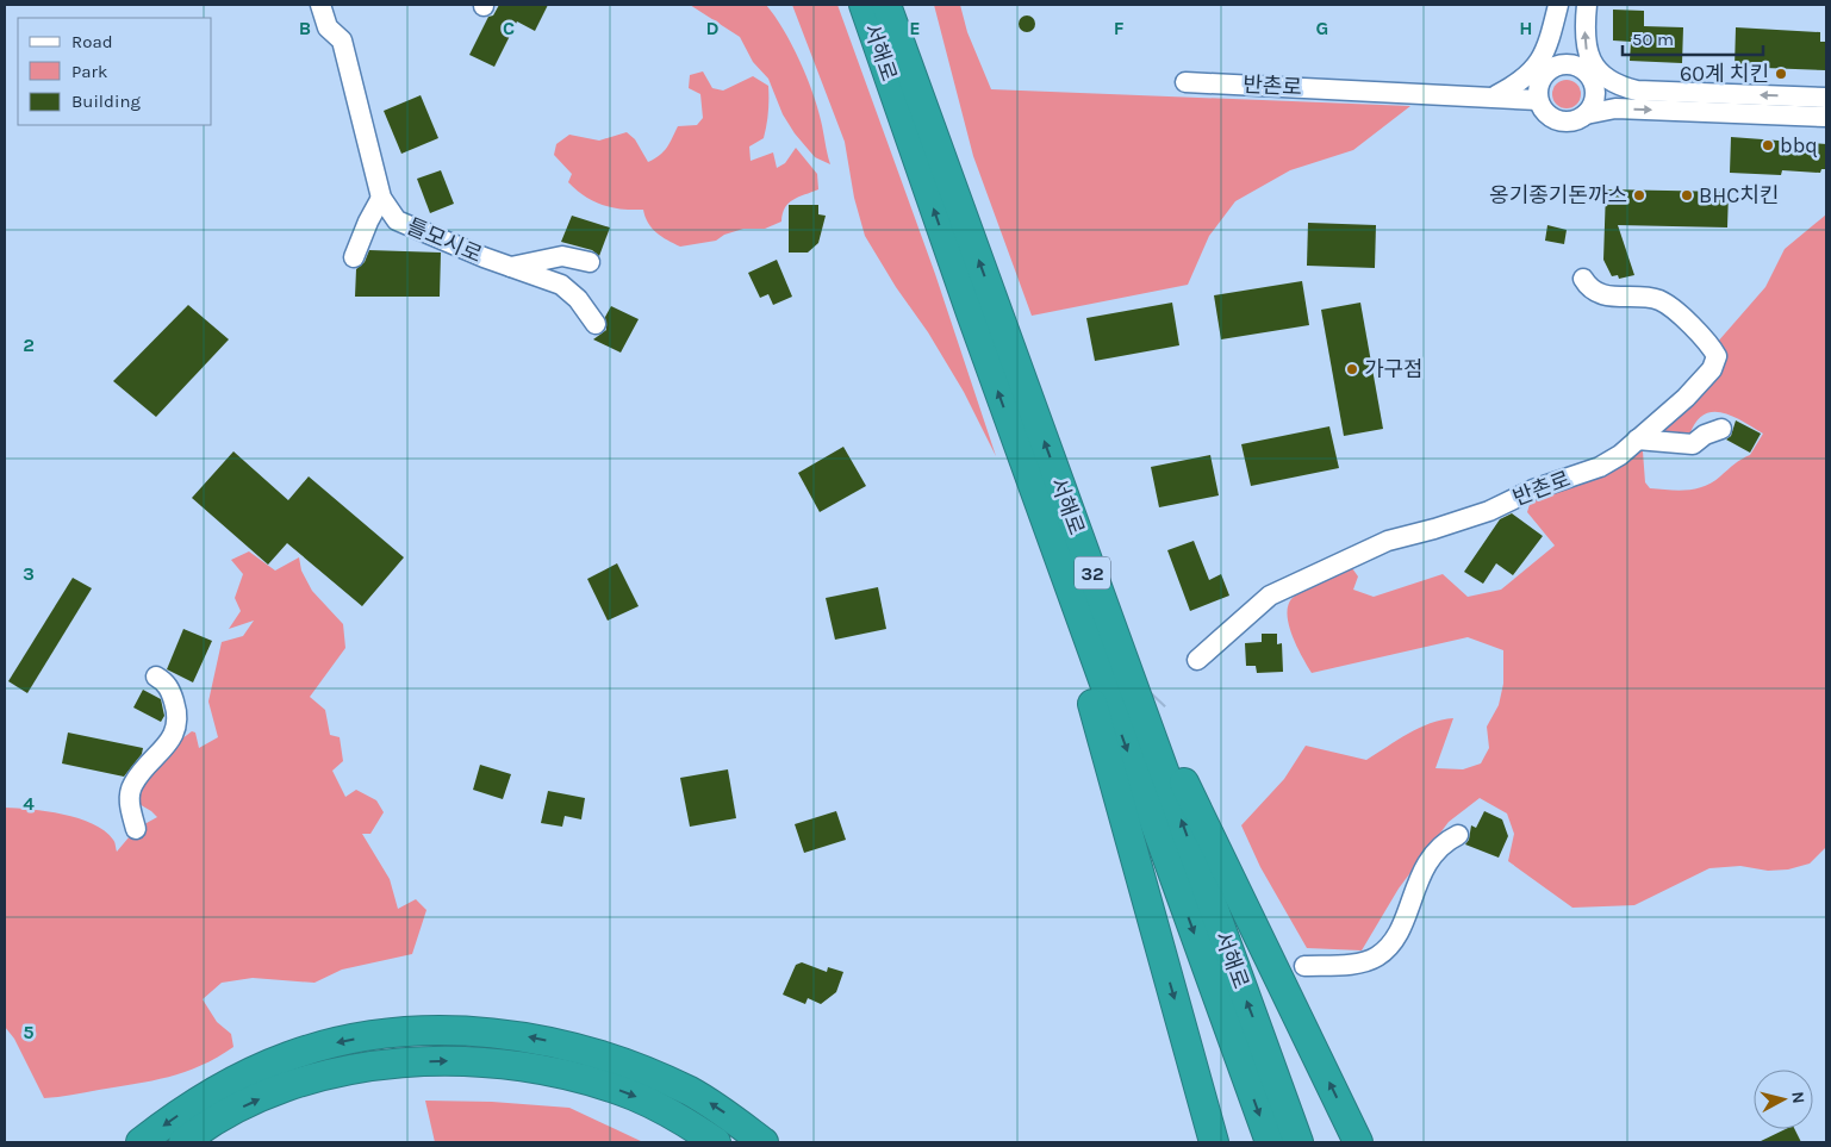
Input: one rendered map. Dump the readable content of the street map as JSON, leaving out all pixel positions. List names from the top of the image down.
{
  "streets": {
    "highway": ["서해로", "32"],
    "street": ["반촌로", "틀모시로"]
  },
  "places": [
    "60계 치킨",
    "bbq",
    "옹기종기돈까스",
    "BHC치킨",
    "가구점"
  ],
  "legend": ["Road", "Park", "Building"],
  "scale_bar": "50 m",
  "north": "right",
  "grid": {
    "columns": [
      "B",
      "C",
      "D",
      "E",
      "F",
      "G",
      "H"
    ],
    "rows": [
      "2",
      "3",
      "4",
      "5"
    ]
  }
}
